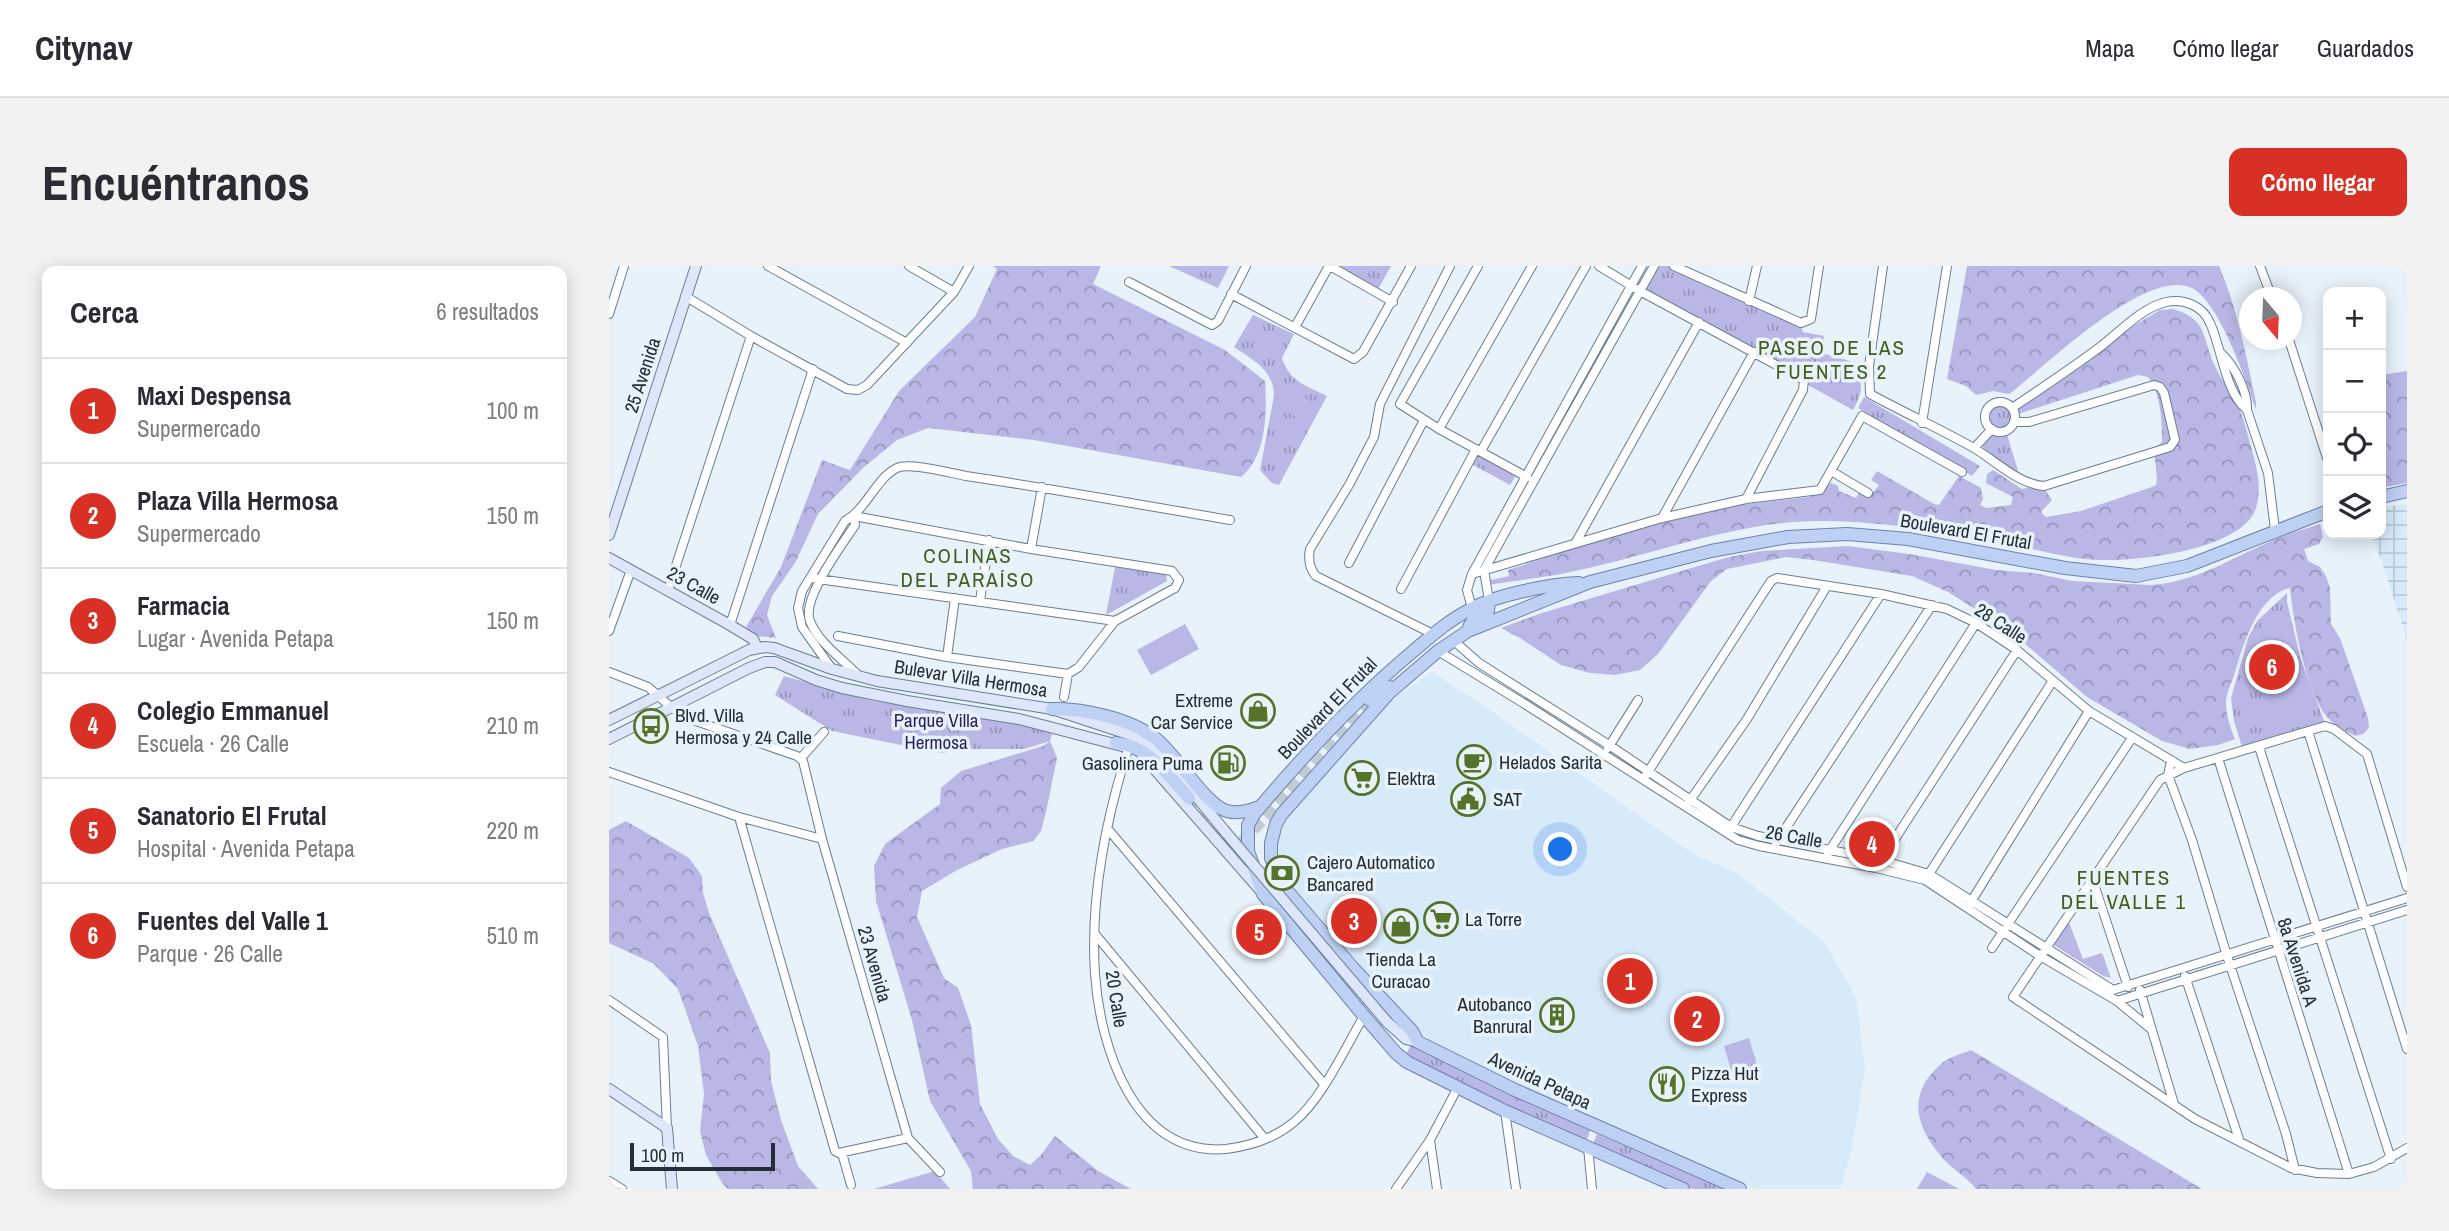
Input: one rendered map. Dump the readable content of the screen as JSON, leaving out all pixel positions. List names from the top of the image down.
{
  "streets": {
    "main road": [
      "25 Avenida",
      "Boulevard El Frutal",
      "23 Calle",
      "Bulevar Villa Hermosa",
      "Avenida Petapa"
    ],
    "street": [
      "28 Calle",
      "26 Calle",
      "8a Avenida A",
      "23 Avenida",
      "20 Calle"
    ]
  },
  "crossings": [
    ["Boulevard El Frutal", "26 Calle"],
    ["23 Calle", "Bulevar Villa Hermosa"],
    ["28 Calle", "26 Calle"],
    ["Bulevar Villa Hermosa", "20 Calle"],
    ["Bulevar Villa Hermosa", "Avenida Petapa"]
  ],
  "districts": ["PASEO DE LAS FUENTES 2", "COLINAS DEL PARAÍSO", "FUENTES DEL VALLE 1"],
  "parks": ["Parque Villa Hermosa"],
  "places": {
    "shop": ["Extreme Car Service", "Tienda La Curacao"],
    "bus stop": ["Blvd. Villa Hermosa y 24 Calle"],
    "cafe": ["Helados Sarita"],
    "fuel station": ["Gasolinera Puma"],
    "supermarket": ["Elektra", "La Torre"],
    "public building": ["SAT"],
    "bank": ["Cajero Automatico Bancared"],
    "building": ["Autobanco Banrural"],
    "restaurant": ["Pizza Hut Express"]
  },
  "scale_bar": "100 m",
  "north": "bottom",
  "page": {
    "header": "Citynav",
    "nav": ["Mapa", "Cómo llegar", "Guardados"],
    "buttons": "Cómo llegar",
    "title": "Encuéntranos",
    "heading": ["Cerca", "6 resultados"],
    "map_buttons": ["+", "−"],
    "list": [
      {
        "mark": "1",
        "name": "Maxi Despensa",
        "note": "Supermercado",
        "value": "100 m"
      },
      {
        "mark": "2",
        "name": "Plaza Villa Hermosa",
        "note": "Supermercado",
        "value": "150 m"
      },
      {
        "mark": "3",
        "name": "Farmacia",
        "note": "Lugar · Avenida Petapa",
        "value": "150 m"
      },
      {
        "mark": "4",
        "name": "Colegio Emmanuel",
        "note": "Escuela · 26 Calle",
        "value": "210 m"
      },
      {
        "mark": "5",
        "name": "Sanatorio El Frutal",
        "note": "Hospital · Avenida Petapa",
        "value": "220 m"
      },
      {
        "mark": "6",
        "name": "Fuentes del Valle 1",
        "note": "Parque · 26 Calle",
        "value": "510 m"
      }
    ],
    "pins": [
      "6",
      "4",
      "3",
      "5",
      "1",
      "2"
    ],
    "scale": "100 m"
  }
}
